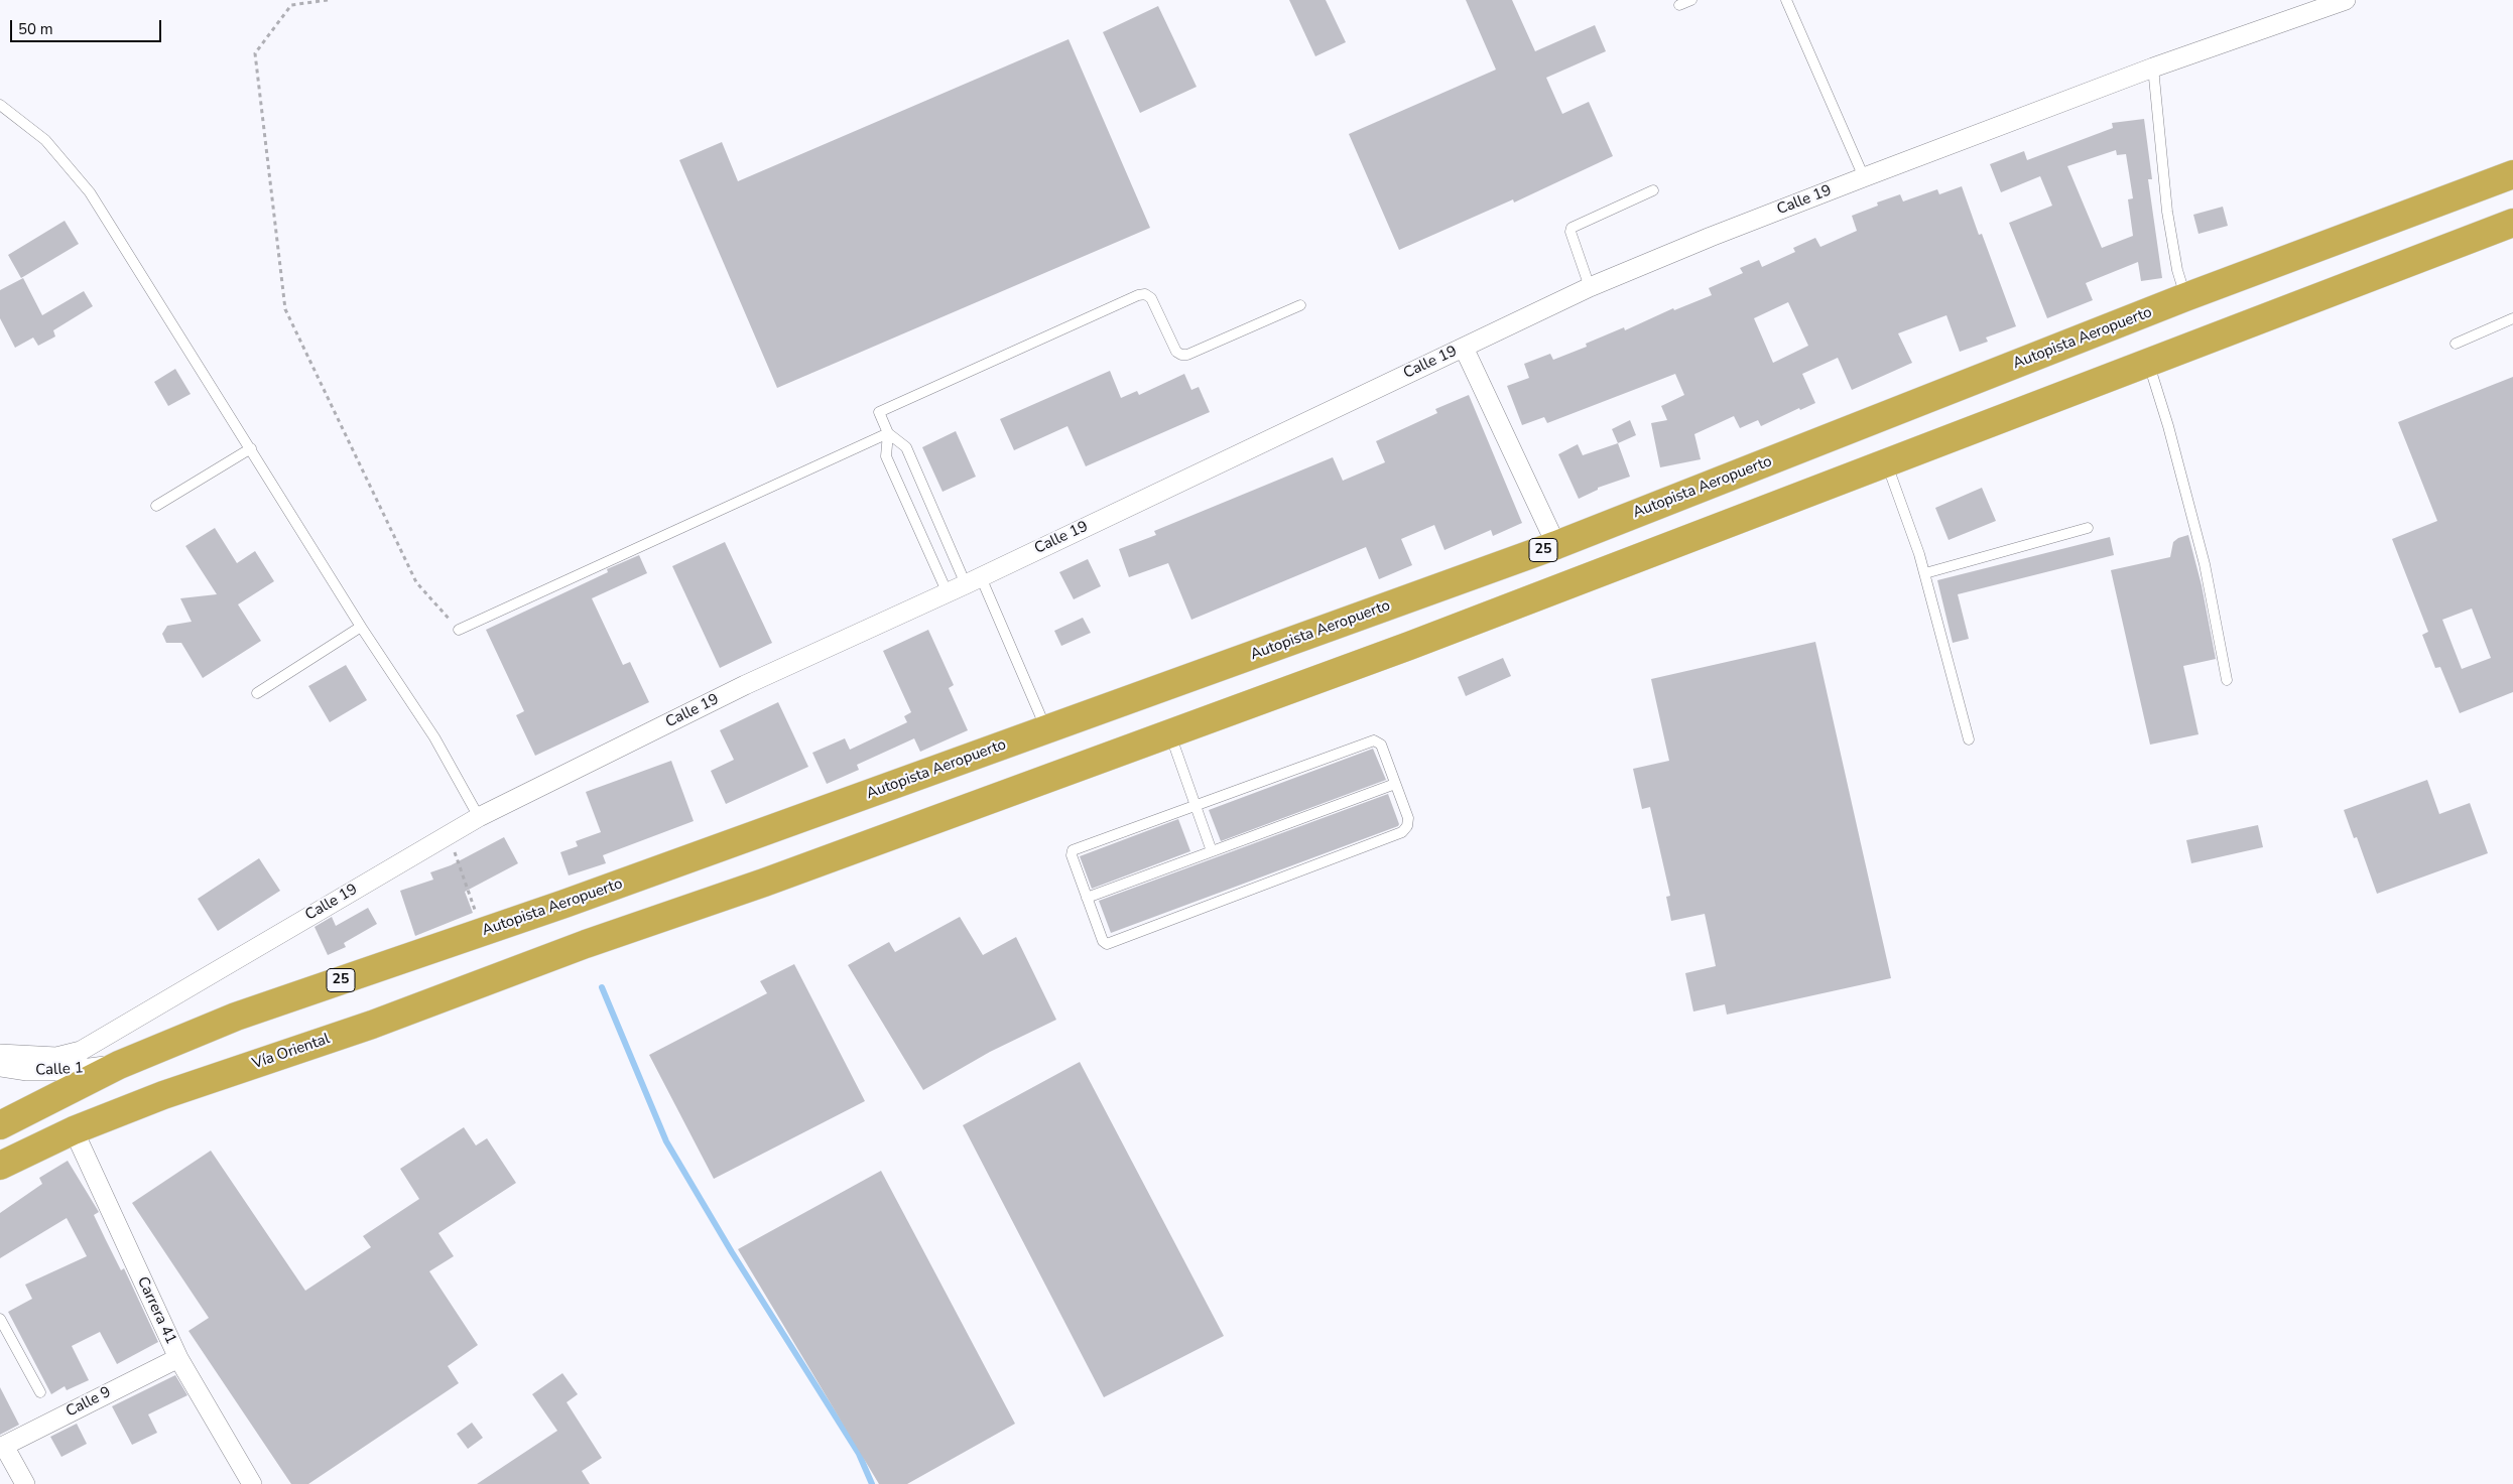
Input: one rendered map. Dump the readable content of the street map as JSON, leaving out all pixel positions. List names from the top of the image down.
{
  "streets": {
    "highway": ["Autopista Aeropuerto", "25", "Vía Oriental"],
    "street": [
      "Calle 19",
      "Calle 1",
      "Carrera 41",
      "Calle 9"
    ]
  },
  "crossings": [
    ["Autopista Aeropuerto", "25"],
    ["Autopista Aeropuerto", "Calle 1"],
    ["25", "Calle 1"],
    ["Vía Oriental", "Carrera 41"],
    ["Carrera 41", "Calle 9"]
  ],
  "scale_bar": "50 m"
}
